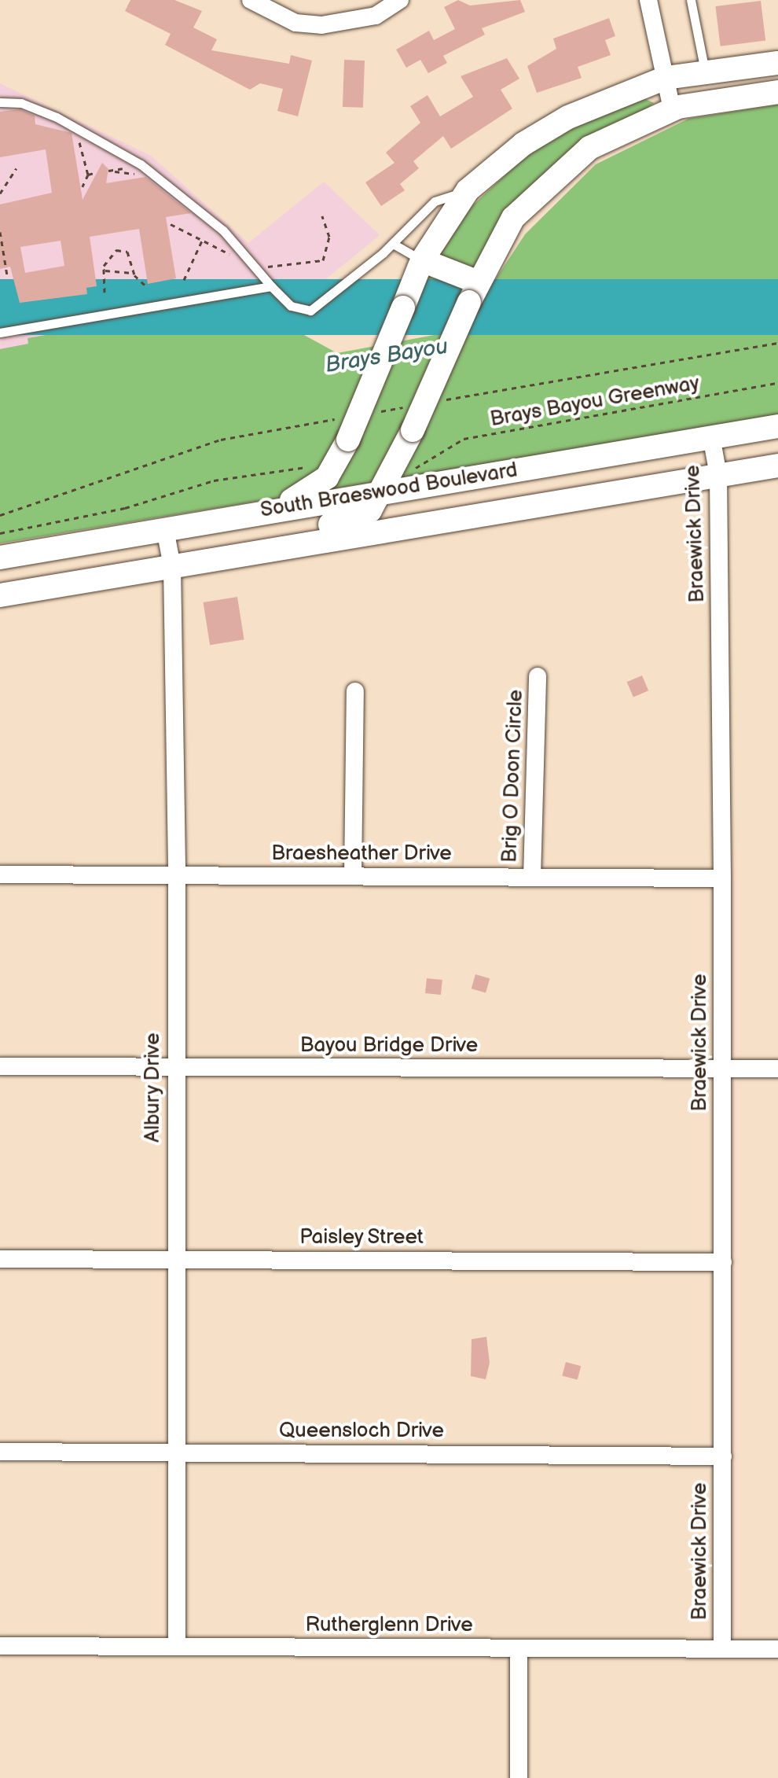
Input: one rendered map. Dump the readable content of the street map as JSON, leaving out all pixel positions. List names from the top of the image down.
{
  "streets": {
    "main road": ["South Braeswood Boulevard"],
    "street": [
      "Braewick Drive",
      "Brig O Doon Circle",
      "Braesheather Drive",
      "Bayou Bridge Drive",
      "Albury Drive",
      "Paisley Street",
      "Queensloch Drive",
      "Rutherglenn Drive"
    ],
    "path": ["Brays Bayou Greenway"]
  },
  "crossings": [
    ["South Braeswood Boulevard", "Braewick Drive"],
    ["South Braeswood Boulevard", "Albury Drive"],
    ["Braewick Drive", "Braesheather Drive"],
    ["Braewick Drive", "Bayou Bridge Drive"],
    ["Braewick Drive", "Paisley Street"],
    ["Braewick Drive", "Queensloch Drive"],
    ["Braewick Drive", "Rutherglenn Drive"],
    ["Brig O Doon Circle", "Braesheather Drive"],
    ["Braesheather Drive", "Albury Drive"],
    ["Bayou Bridge Drive", "Albury Drive"],
    ["Albury Drive", "Paisley Street"],
    ["Albury Drive", "Queensloch Drive"],
    ["Albury Drive", "Rutherglenn Drive"]
  ],
  "water": ["Brays Bayou"]
}
